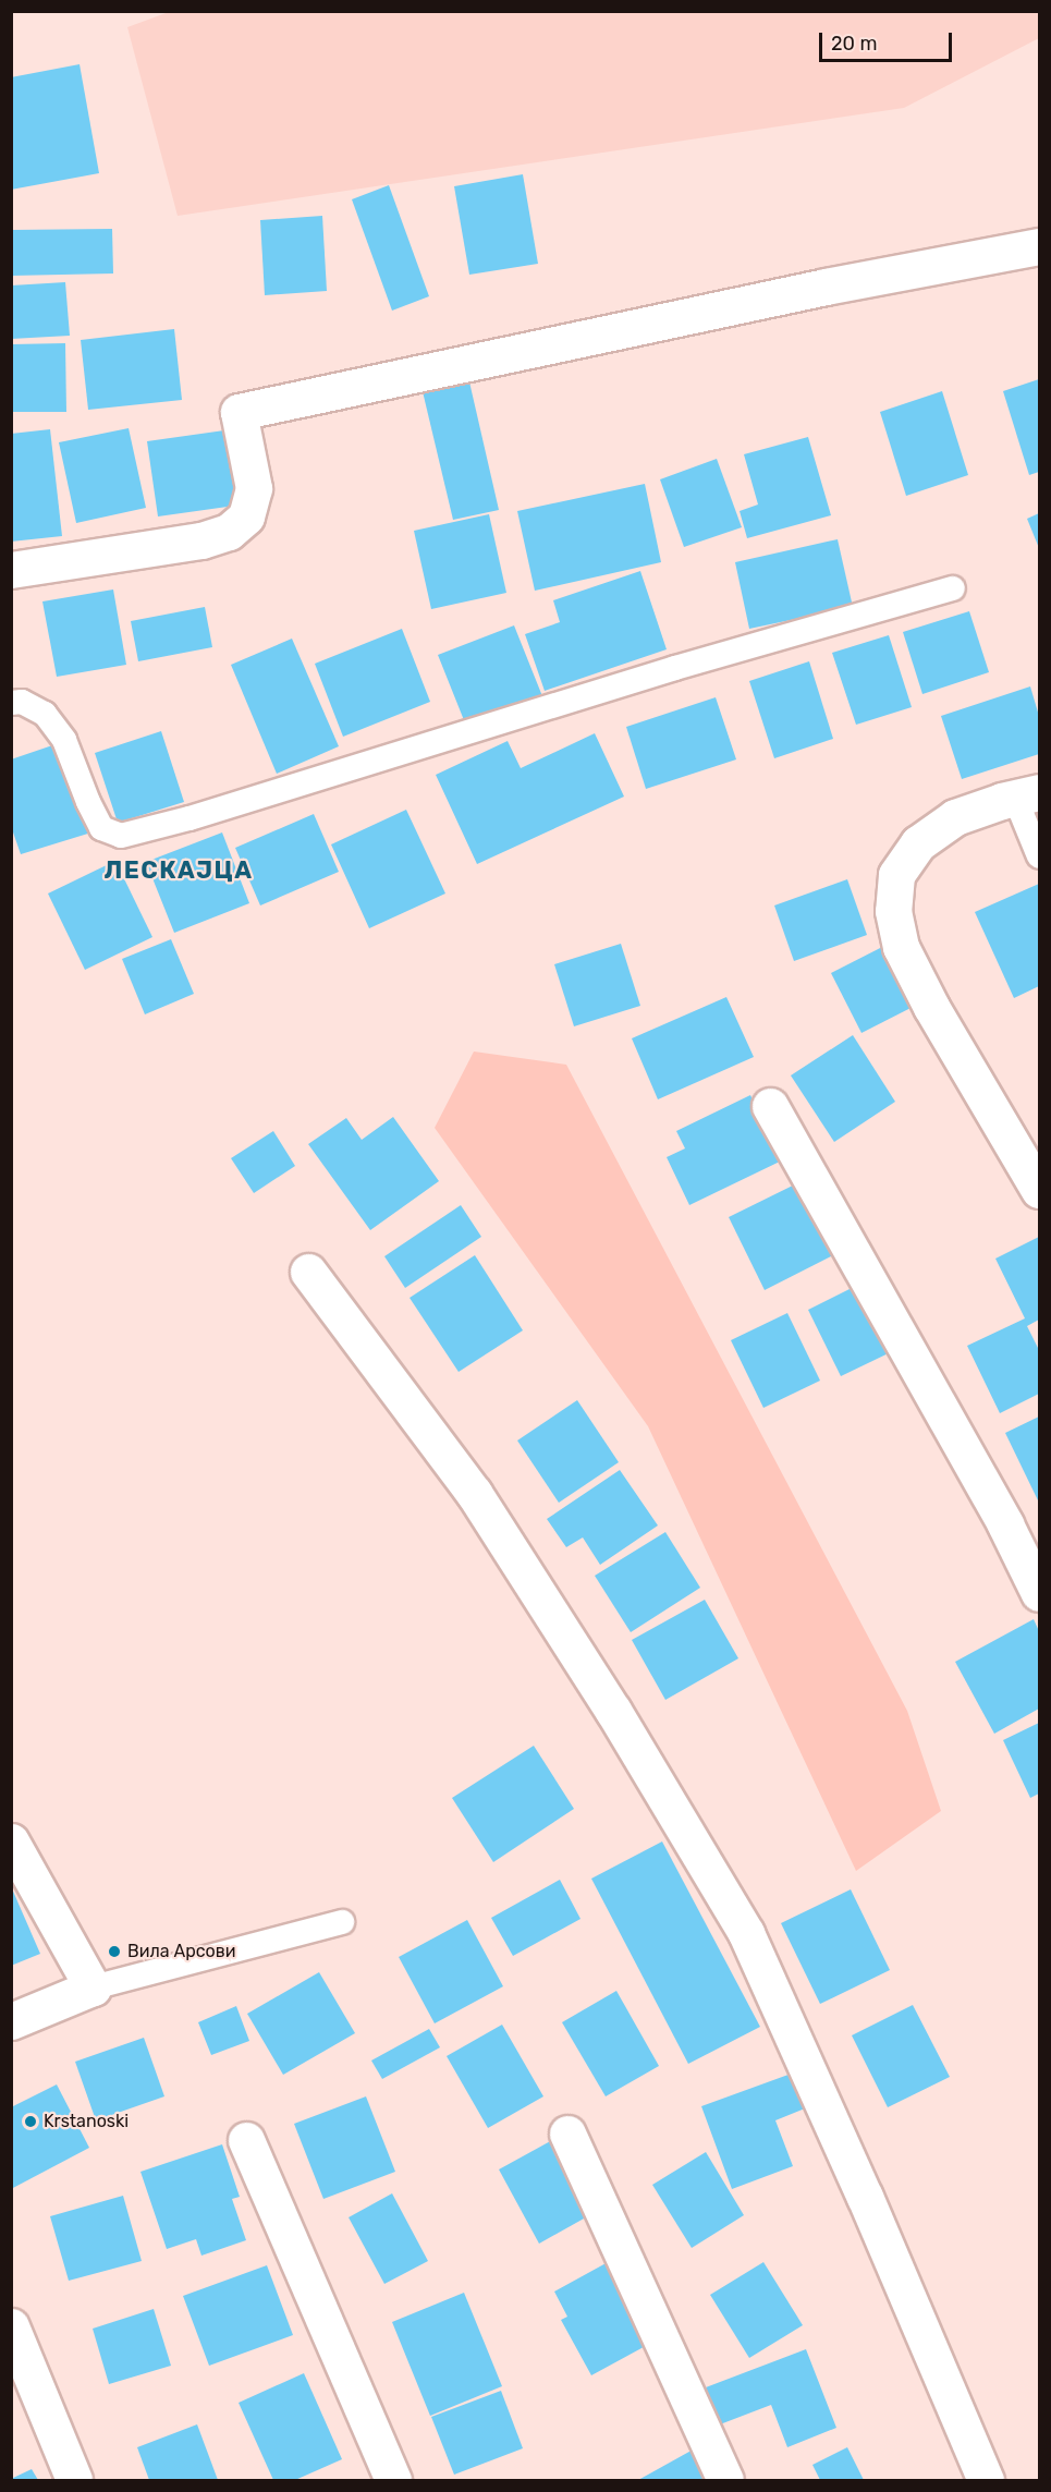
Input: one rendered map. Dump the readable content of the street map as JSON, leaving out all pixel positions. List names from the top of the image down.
{
  "districts": ["ЛЕСКАЈЦА"],
  "places": ["Вила Арсови", "Krstanoski"],
  "scale_bar": "20 m"
}
